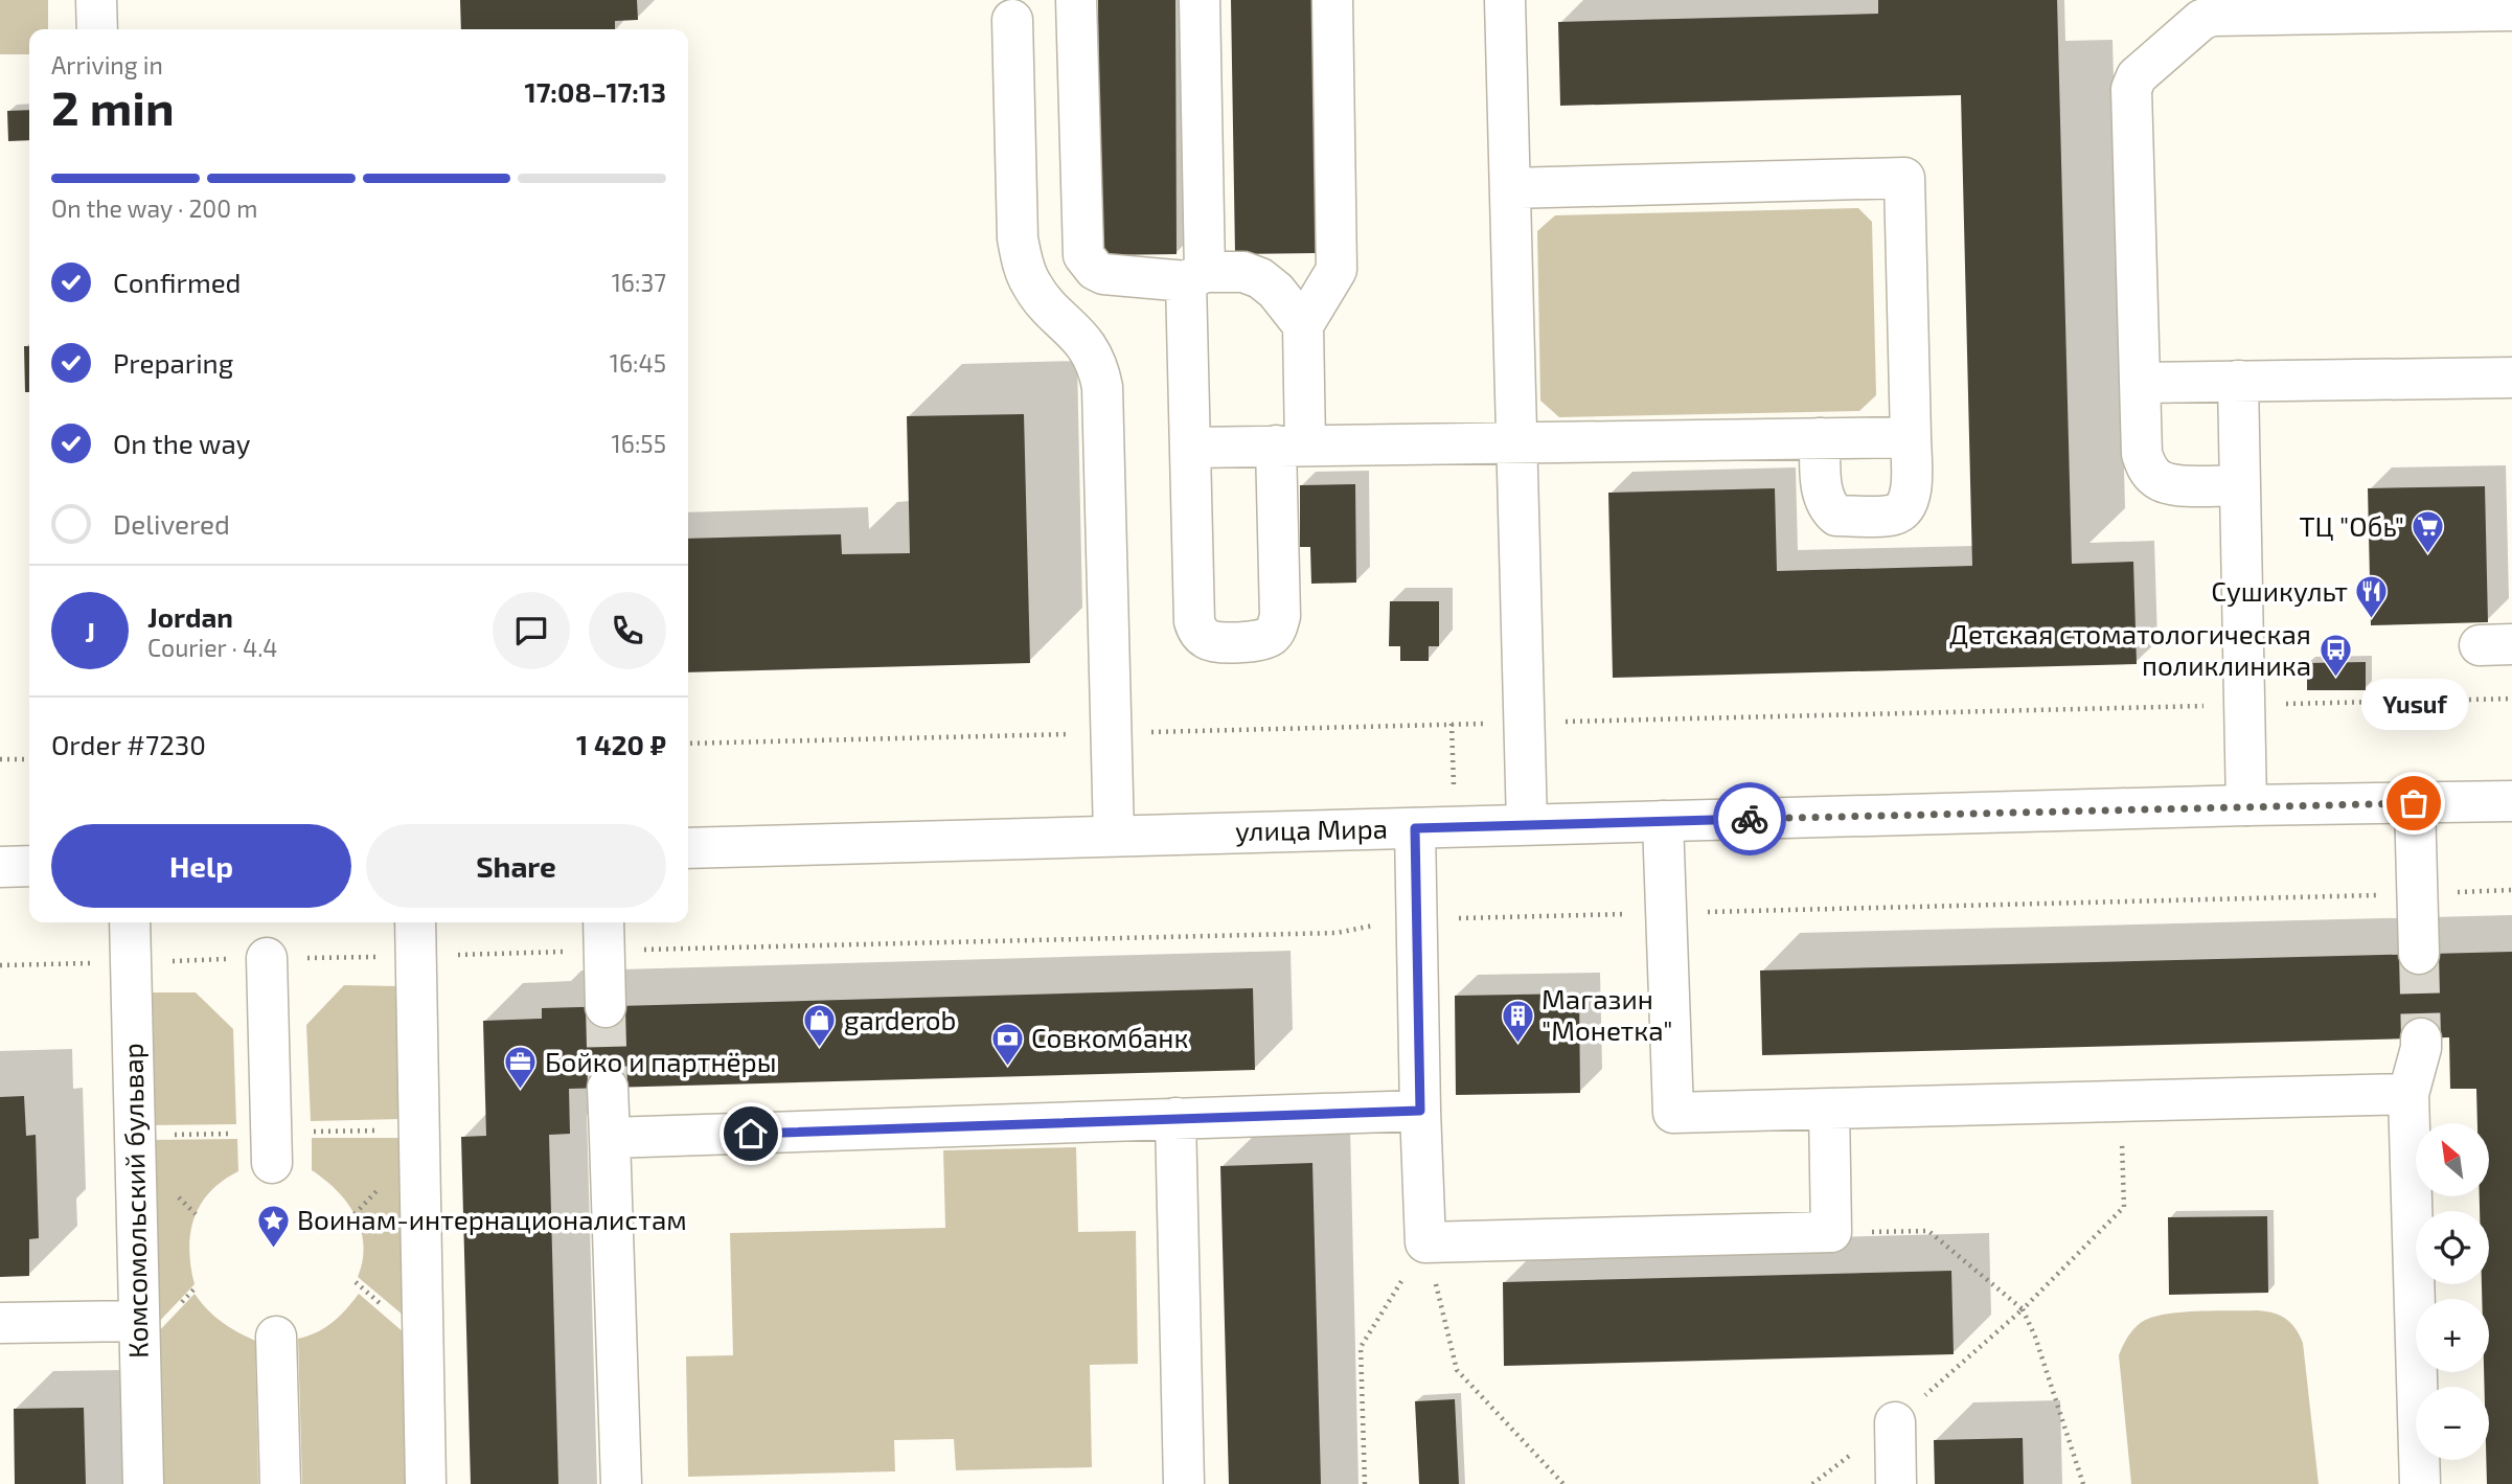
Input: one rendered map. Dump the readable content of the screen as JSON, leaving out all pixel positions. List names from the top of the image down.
{
  "streets": {
    "main road": ["улица Мира", "Комсомольский бульвар"]
  },
  "places": {
    "supermarket": ["ТЦ \"Обь\""],
    "restaurant": ["Сушикульт"],
    "bus stop": ["Детская стоматологическая поликлиника"],
    "other": ["Yusuf"],
    "building": ["Магазин \"Монетка\""],
    "shop": ["garderob"],
    "bank": ["Совкомбанк"],
    "office": ["Бойко и партнёры"],
    "place": ["Воинам-интернационалистам"]
  },
  "north": "top left",
  "page": {
    "heading": ["2 min", "Arriving in", "17:08–17:13"],
    "panel": [
      "Jordan",
      "Courier · 4.4",
      "Order #7230",
      "1 420 ₽"
    ],
    "bar": "On the way · 200 m",
    "list": [
      ["Confirmed", "16:37"],
      ["Preparing", "16:45"],
      ["On the way", "16:55"],
      "Delivered"
    ],
    "round": "J",
    "bubble": "Yusuf",
    "buttons": ["Help", "Share"],
    "map_buttons": ["+", "−"]
  }
}
